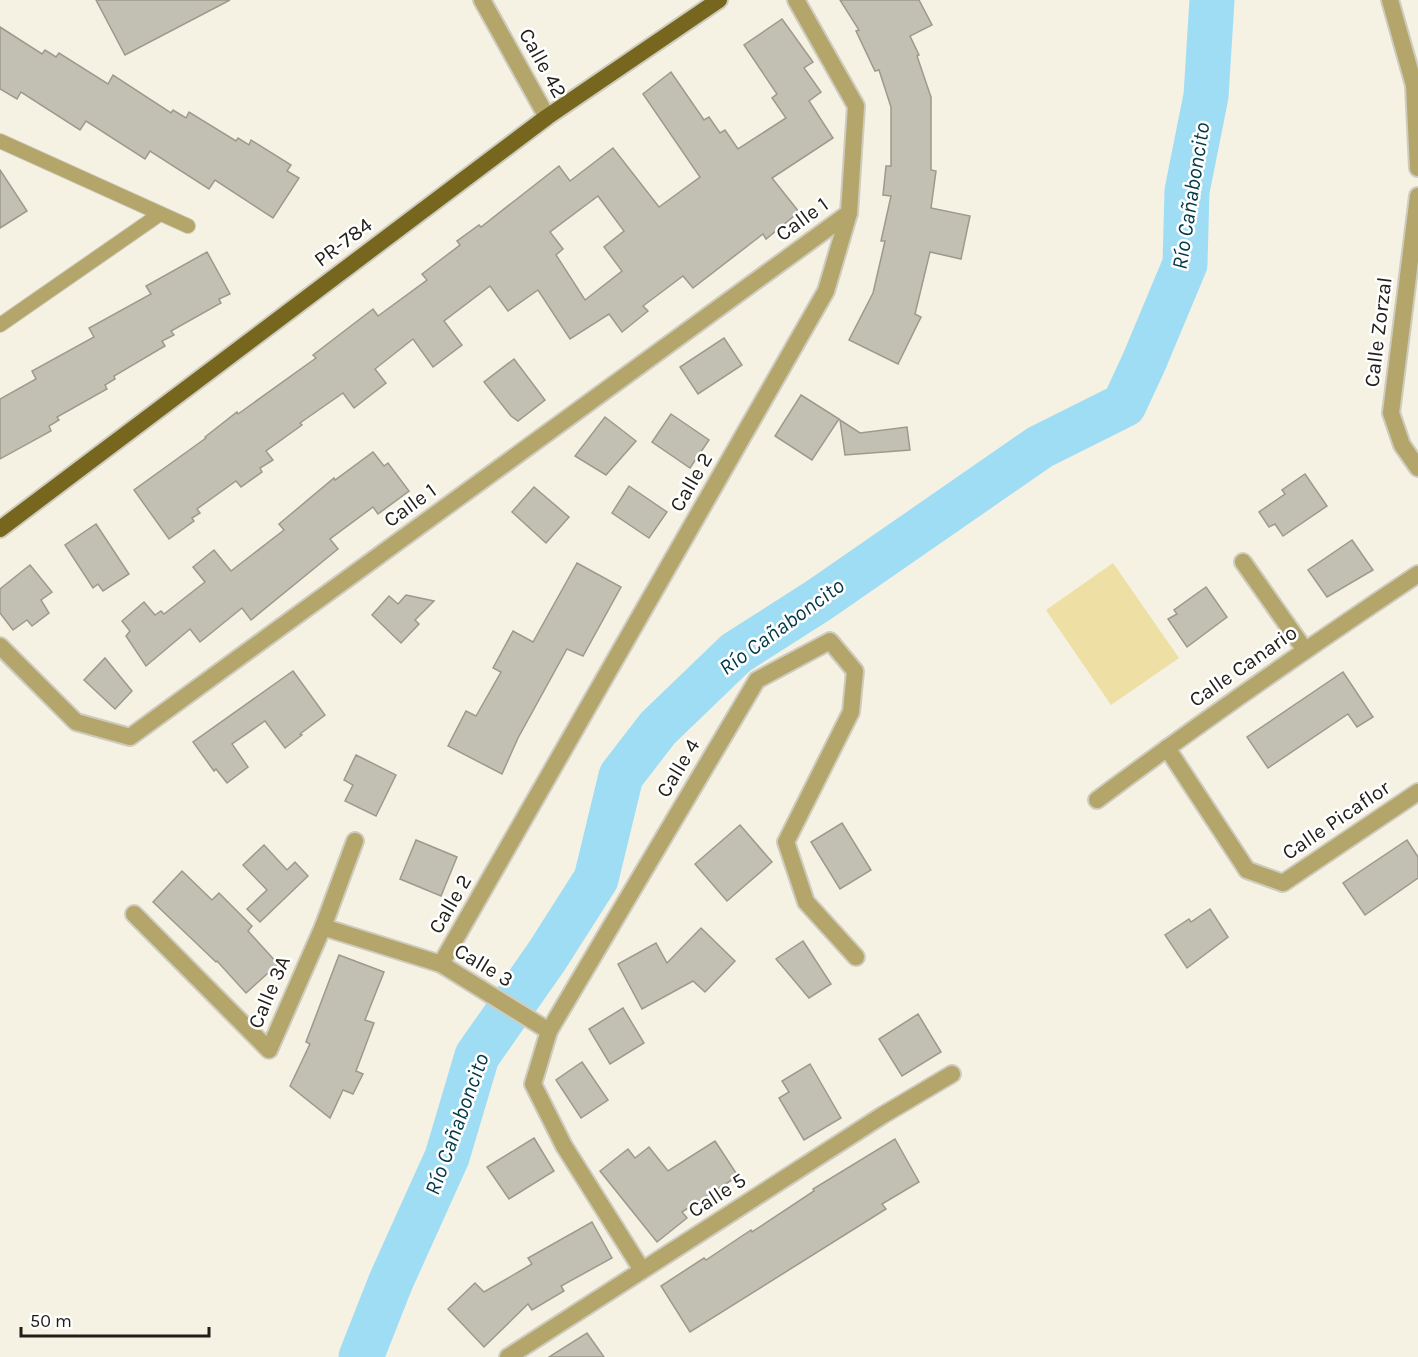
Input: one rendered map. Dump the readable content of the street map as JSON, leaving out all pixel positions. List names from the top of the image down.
{
  "streets": {
    "main road": ["PR-784"],
    "street": [
      "Calle 42",
      "Calle 1",
      "Calle Zorzal",
      "Calle 2",
      "Calle Canario",
      "Calle 4",
      "Calle Picaflor",
      "Calle 3",
      "Calle 3A",
      "Calle 5"
    ]
  },
  "crossings": [
    ["Calle 42", "PR-784"],
    ["Calle 1", "Calle 2"],
    ["Calle 2", "Calle 3"],
    ["Calle Canario", "Calle Picaflor"],
    ["Calle 4", "Calle 3"],
    ["Calle 4", "Calle 5"],
    ["Calle 3", "Calle 3A"]
  ],
  "water": ["Río Cañaboncito"],
  "scale_bar": "50 m"
}
